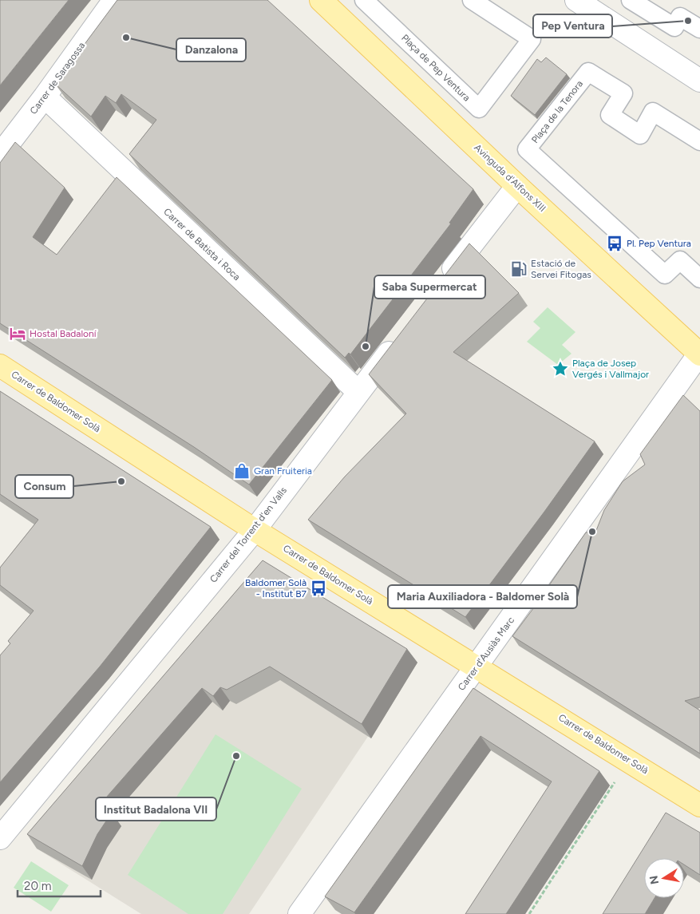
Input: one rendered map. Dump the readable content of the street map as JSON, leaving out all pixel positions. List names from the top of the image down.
{
  "streets": {
    "main road": ["Avinguda d'Alfons XIII", "Carrer de Baldomer Solà"],
    "street": [
      "Plaça de Pep Ventura",
      "Carrer de Saragossa",
      "Plaça de la Tenora",
      "Carrer de Batista i Roca",
      "Carrer del Torrent d'en Valls",
      "Carrer d'Ausiàs Marc"
    ]
  },
  "crossings": [
    ["Carrer de Saragossa", "Carrer de Batista i Roca"],
    ["Avinguda d'Alfons XIII", "Carrer d'Ausiàs Marc"],
    ["Carrer de Batista i Roca", "Carrer del Torrent d'en Valls"],
    ["Carrer de Baldomer Solà", "Carrer del Torrent d'en Valls"],
    ["Carrer de Baldomer Solà", "Carrer d'Ausiàs Marc"]
  ],
  "places": {
    "other": [
      "Pep Ventura",
      "Danzalona",
      "Saba Supermercat",
      "Consum",
      "Maria Auxiliadora - Baldomer Solà",
      "Institut Badalona VII"
    ],
    "bus stop": ["Pl. Pep Ventura", "Baldomer Solà - Institut B7"],
    "fuel station": ["Estació de Servei Fitogas"],
    "hotel": ["Hostal Badaloní"],
    "place": ["Plaça de Josep Vergés i Vallmajor"],
    "shop": ["Gran Fruiteria"]
  },
  "scale_bar": "20 m",
  "north": "left"
}
